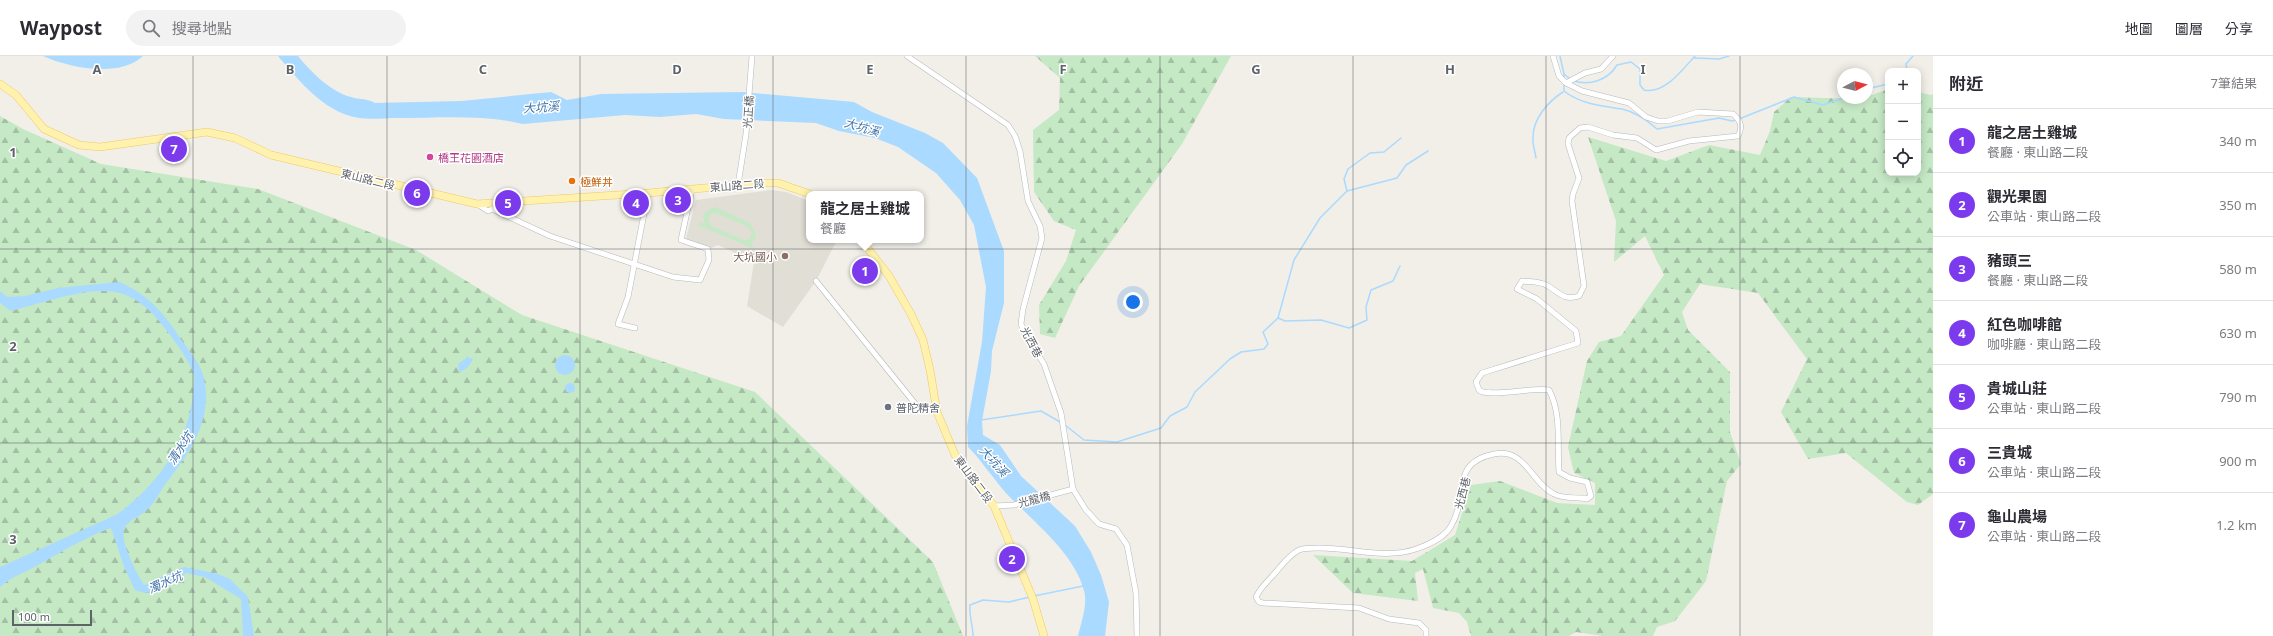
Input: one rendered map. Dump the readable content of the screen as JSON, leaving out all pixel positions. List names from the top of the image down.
{
  "streets": {
    "main road": ["東山路二段"],
    "street": ["光正橋", "光西巷", "光龍橋"]
  },
  "crossings": [
    ["光正橋", "東山路二段"],
    ["東山路二段", "光龍橋"],
    ["光西巷", "光龍橋"]
  ],
  "water": ["大坑溪", "清水坑", "濁水坑"],
  "places": [
    "橋王花園酒店",
    "極鮮丼",
    "大坑國小",
    "普陀精舍"
  ],
  "scale_bar": "100 m",
  "north": "right",
  "page": {
    "header": "Waypost",
    "search": "搜尋地點",
    "nav": ["地圖", "圖層", "分享"],
    "heading": ["附近", "7筆結果"],
    "map_buttons": ["+", "−"],
    "list": [
      {
        "mark": "1",
        "name": "龍之居土雞城",
        "note": "餐廳 · 東山路二段",
        "value": "340 m"
      },
      {
        "mark": "2",
        "name": "觀光果園",
        "note": "公車站 · 東山路二段",
        "value": "350 m"
      },
      {
        "mark": "3",
        "name": "豬頭三",
        "note": "餐廳 · 東山路二段",
        "value": "580 m"
      },
      {
        "mark": "4",
        "name": "紅色咖啡館",
        "note": "咖啡廳 · 東山路二段",
        "value": "630 m"
      },
      {
        "mark": "5",
        "name": "貴城山莊",
        "note": "公車站 · 東山路二段",
        "value": "790 m"
      },
      {
        "mark": "6",
        "name": "三貴城",
        "note": "公車站 · 東山路二段",
        "value": "900 m"
      },
      {
        "mark": "7",
        "name": "龜山農場",
        "note": "公車站 · 東山路二段",
        "value": "1.2 km"
      }
    ],
    "pins": [
      "7",
      "6",
      "3",
      "4",
      "5",
      "1",
      "2"
    ],
    "popup": ["龍之居土雞城", "餐廳"],
    "scale": "100 m"
  },
  "grid": {
    "columns": [
      "A",
      "B",
      "C",
      "D",
      "E",
      "F",
      "G",
      "H",
      "I"
    ],
    "rows": ["1", "2", "3"]
  }
}
